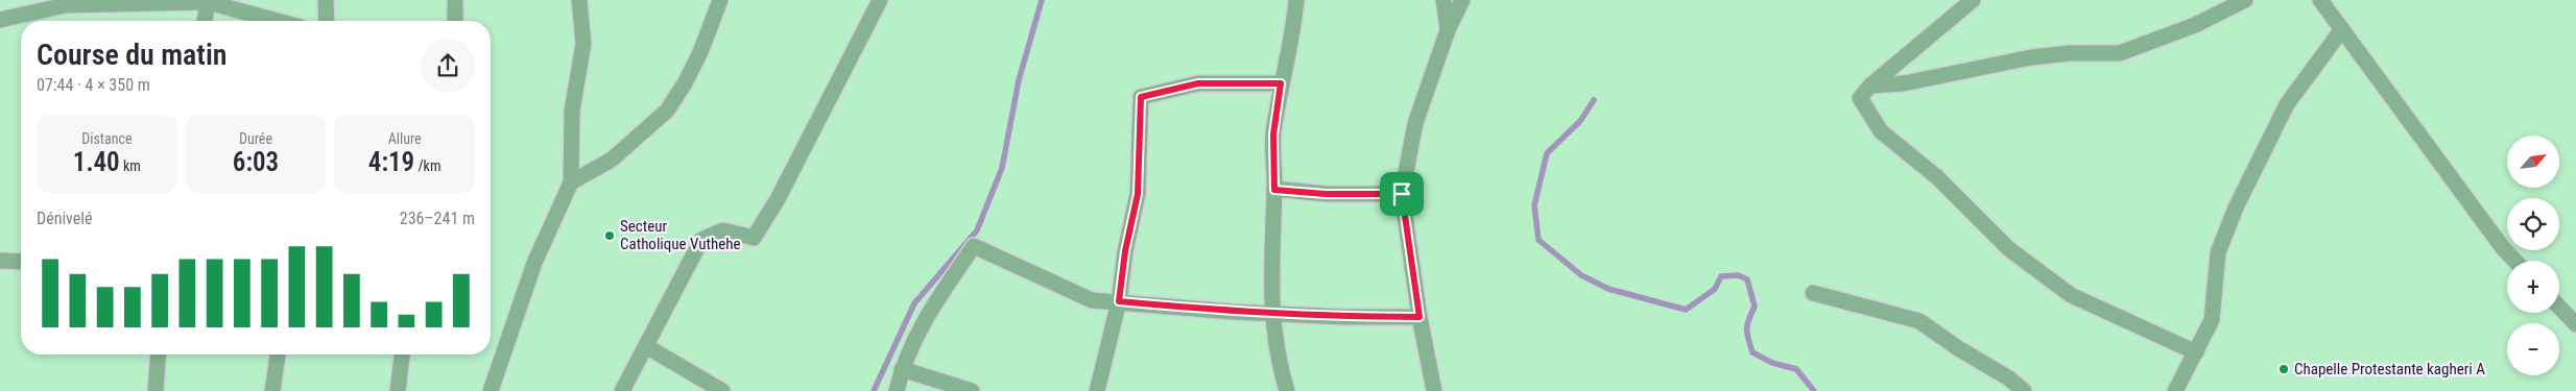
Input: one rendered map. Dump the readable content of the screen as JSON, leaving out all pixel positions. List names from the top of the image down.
{
  "places": ["Secteur Catholique Vuthehe", "Chapelle Protestante kagheri A"],
  "north": "top right",
  "page": {
    "heading": ["Course du matin", "07:44 · 4 × 350 m"],
    "stats": [
      ["Distance", "1.40 km"],
      ["Durée", "6:03"],
      ["Allure", "4:19 /km"]
    ],
    "map_buttons": ["+", "−"],
    "chart": ["Dénivelé", "236–241 m"]
  }
}
